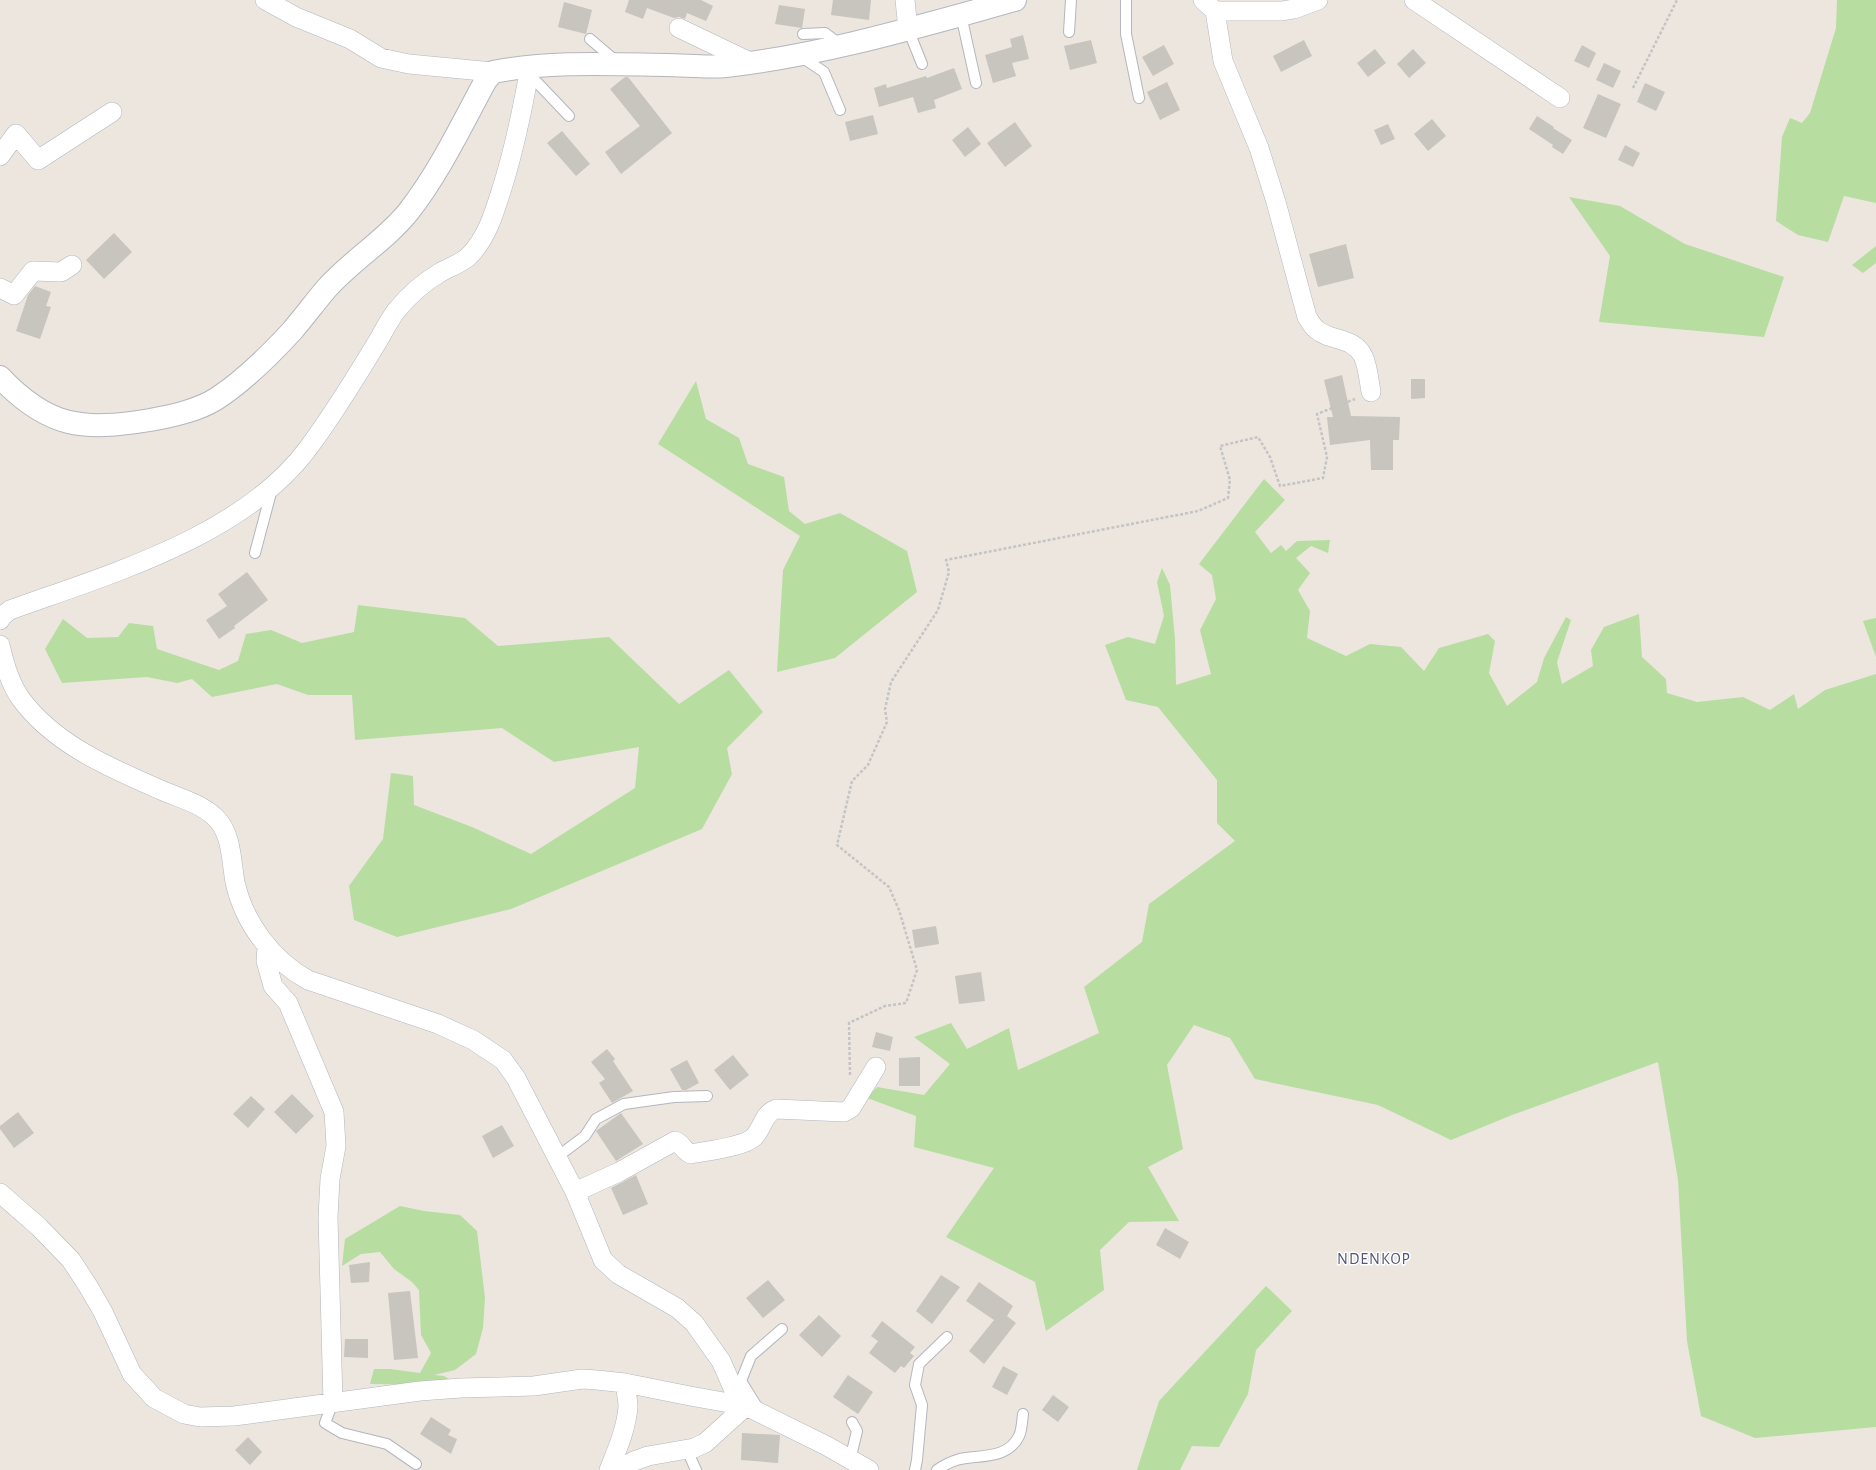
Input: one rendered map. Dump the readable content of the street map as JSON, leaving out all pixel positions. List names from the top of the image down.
{
  "districts": ["NDENKOP"]
}
